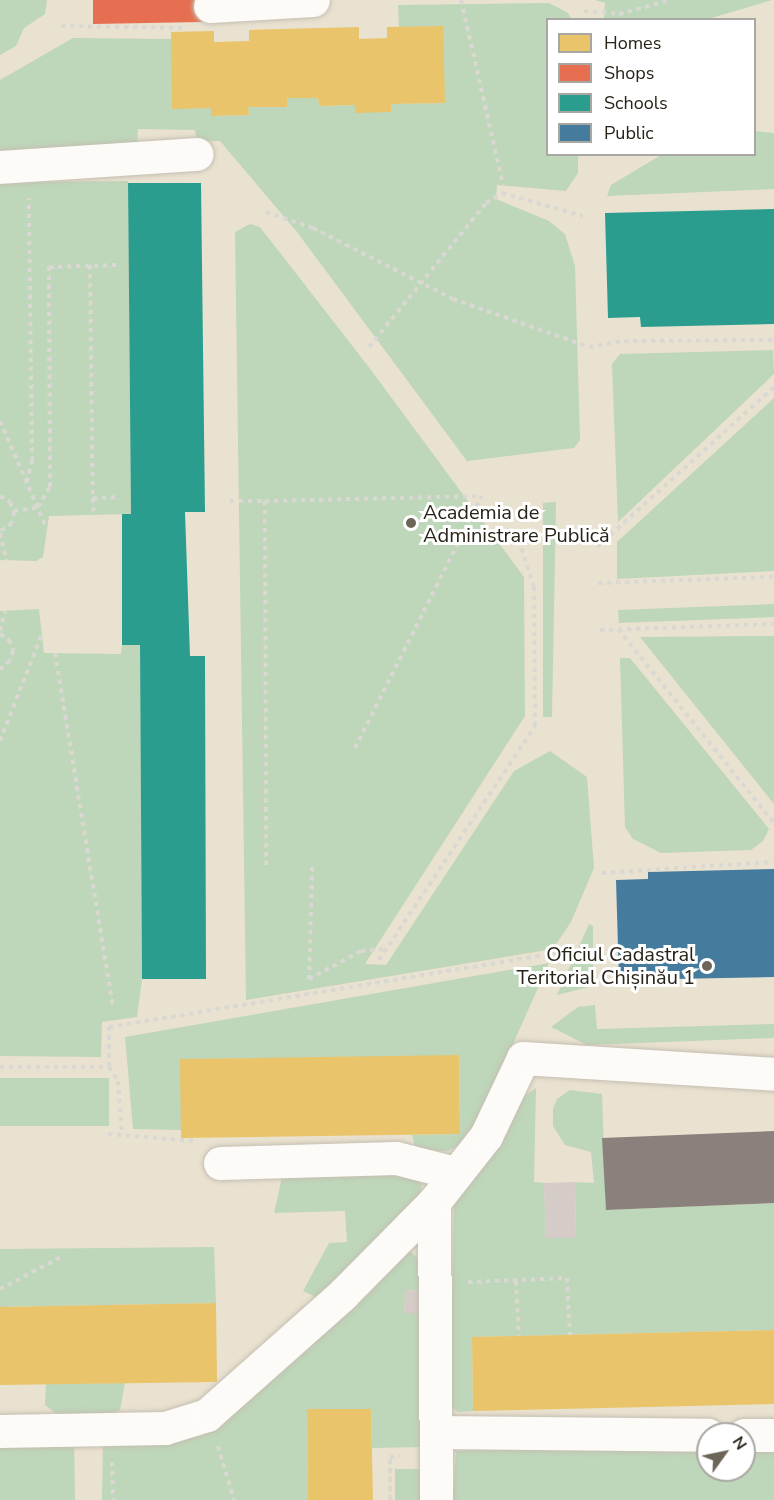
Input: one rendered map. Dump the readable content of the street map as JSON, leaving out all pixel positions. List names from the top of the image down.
{
  "places": ["Academia de Administrare Publică", "Oficiul Cadastral Teritorial Chișinău 1"],
  "legend": [
    "Homes",
    "Shops",
    "Schools",
    "Public"
  ],
  "north": "top right"
}
